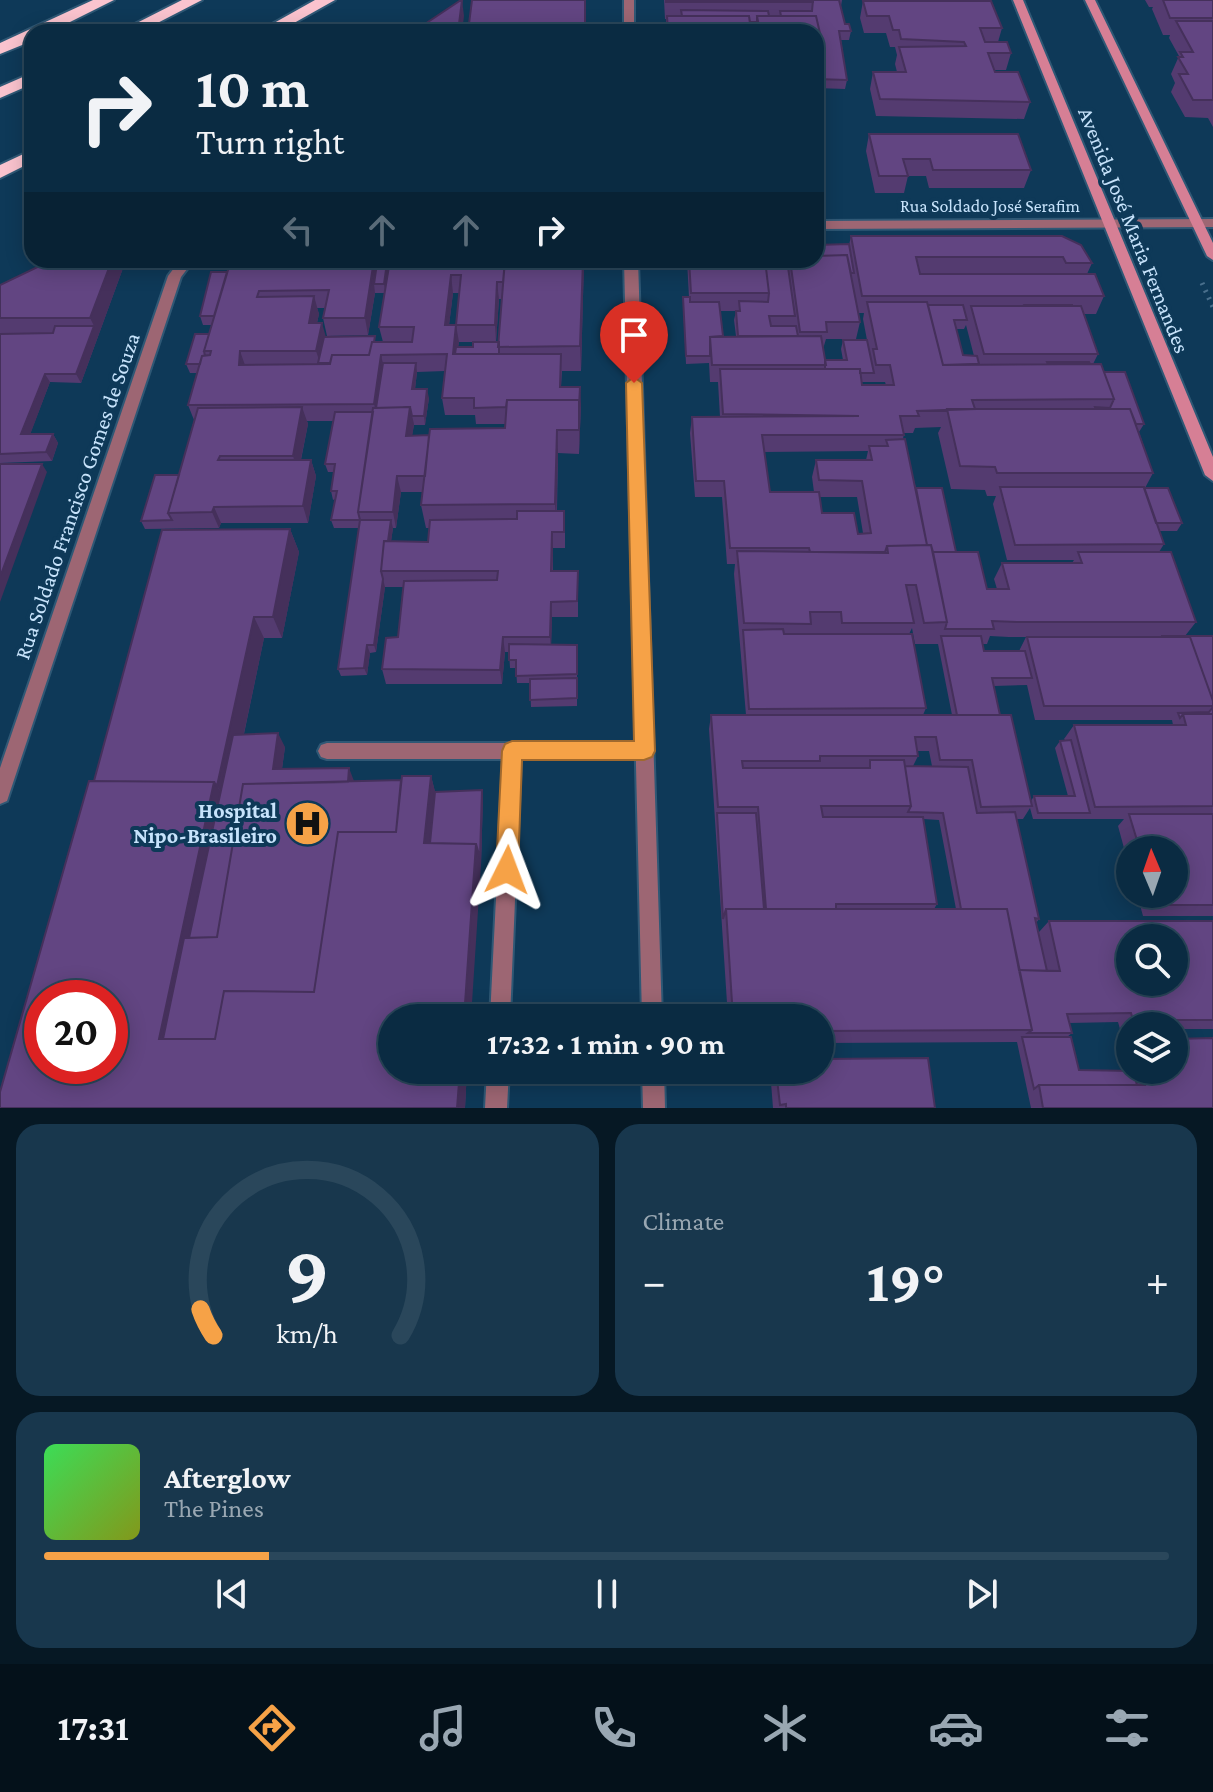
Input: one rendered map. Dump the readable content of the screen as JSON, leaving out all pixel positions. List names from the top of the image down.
{
  "streets": {
    "main road": ["Avenida José Maria Fernandes"],
    "street": ["Rua Soldado José Serafim", "Rua Soldado Francisco Gomes de Souza"]
  },
  "crossings": [
    ["Rua Soldado José Serafim", "Avenida José Maria Fernandes"]
  ],
  "places": {
    "hospital": ["Hospital Nipo-Brasileiro"]
  },
  "north": "top",
  "page": {
    "turn": ["10 m", "Turn right"],
    "limit": "20",
    "trip": "17:32 · 1 min · 90 m",
    "tile": "Climate",
    "heat": ["−", "19°", "+"],
    "song": ["Afterglow", "The Pines"],
    "tabs": "17:31",
    "gauge": ["9", "km/h"]
  }
}
